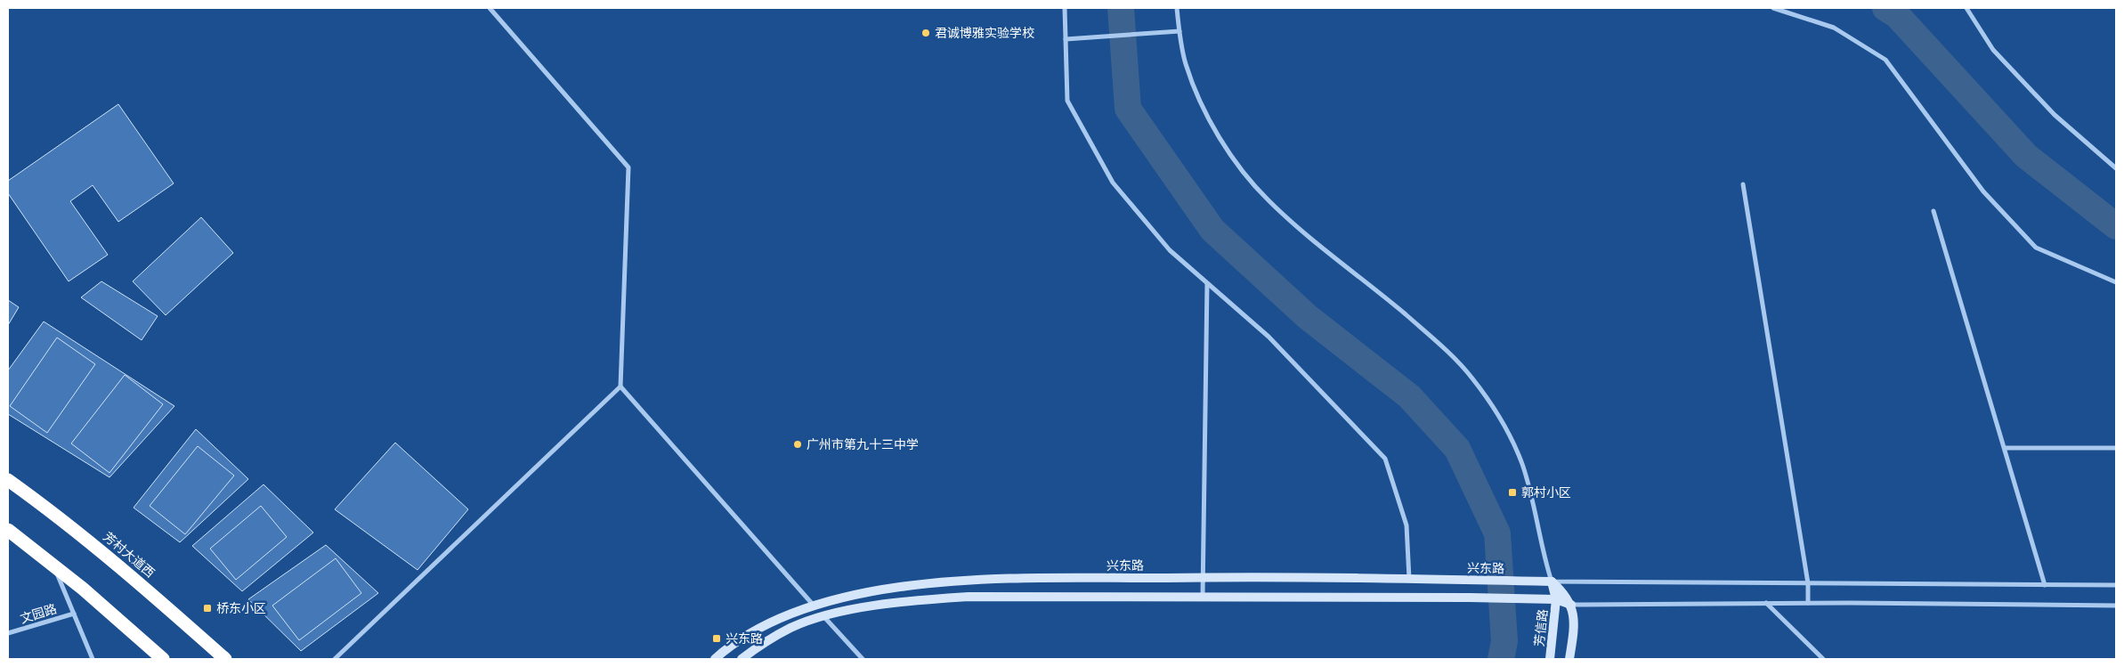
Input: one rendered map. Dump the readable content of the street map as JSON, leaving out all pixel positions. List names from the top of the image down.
{
  "streets": {
    "highway": ["芳村大道西"],
    "street": ["兴东路", "文园路", "芳信路"]
  },
  "places": {
    "other": ["君诚博雅实验学校", "广州市第九十三中学"],
    "transit": ["郭村小区", "桥东小区", "兴东路"]
  }
}
